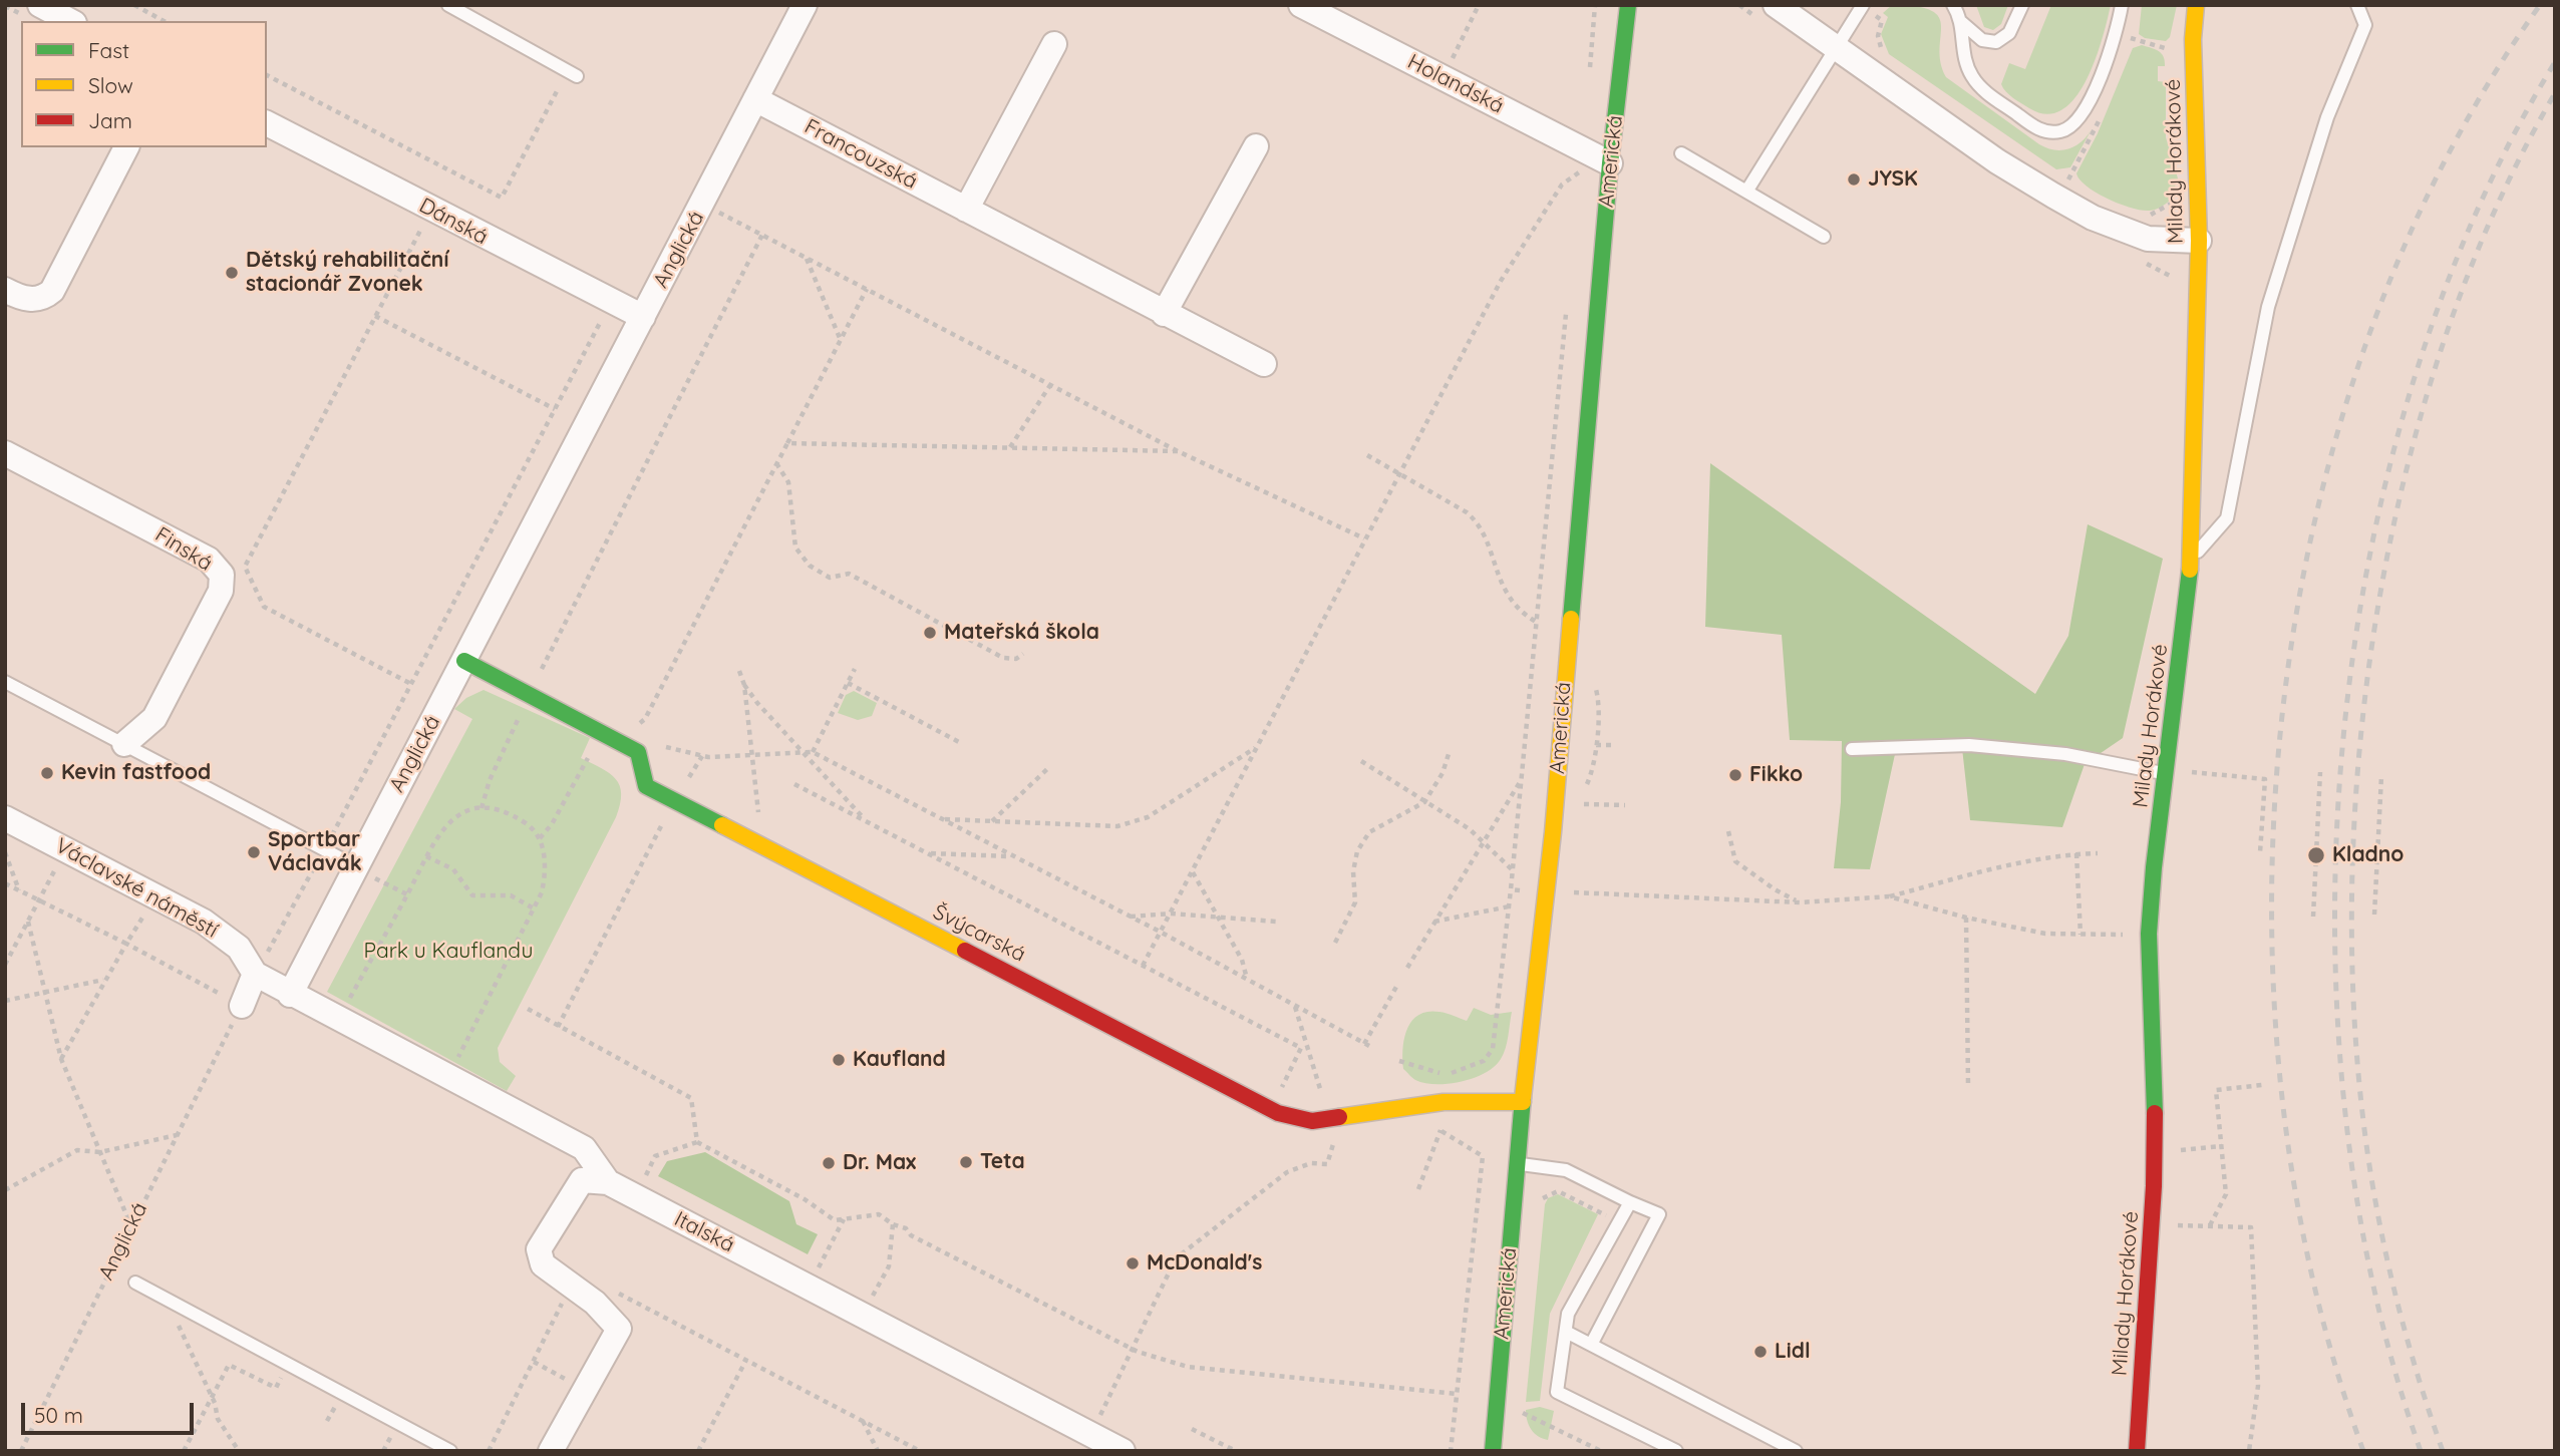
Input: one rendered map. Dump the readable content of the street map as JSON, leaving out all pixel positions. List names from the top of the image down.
{
  "streets": {
    "street": [
      "Holandská",
      "Francouzská",
      "Americká",
      "Milady Horákové",
      "Dánská",
      "Anglická",
      "Finská",
      "Václavské náměstí",
      "Švýcarská",
      "Italská"
    ]
  },
  "crossings": [
    ["Holandská", "Americká"],
    ["Francouzská", "Anglická"],
    ["Americká", "Švýcarská"],
    ["Dánská", "Anglická"],
    ["Anglická", "Švýcarská"]
  ],
  "parks": ["Park u Kauflandu"],
  "places": [
    "JYSK",
    "Dětský rehabilitační stacionář Zvonek",
    "Mateřská škola",
    "Kevin fastfood",
    "Fikko",
    "Sportbar Václavák",
    "Kladno",
    "Kaufland",
    "Teta",
    "Dr. Max",
    "McDonald's",
    "Lidl"
  ],
  "legend": ["Fast", "Slow", "Jam"],
  "scale_bar": "50 m"
}
